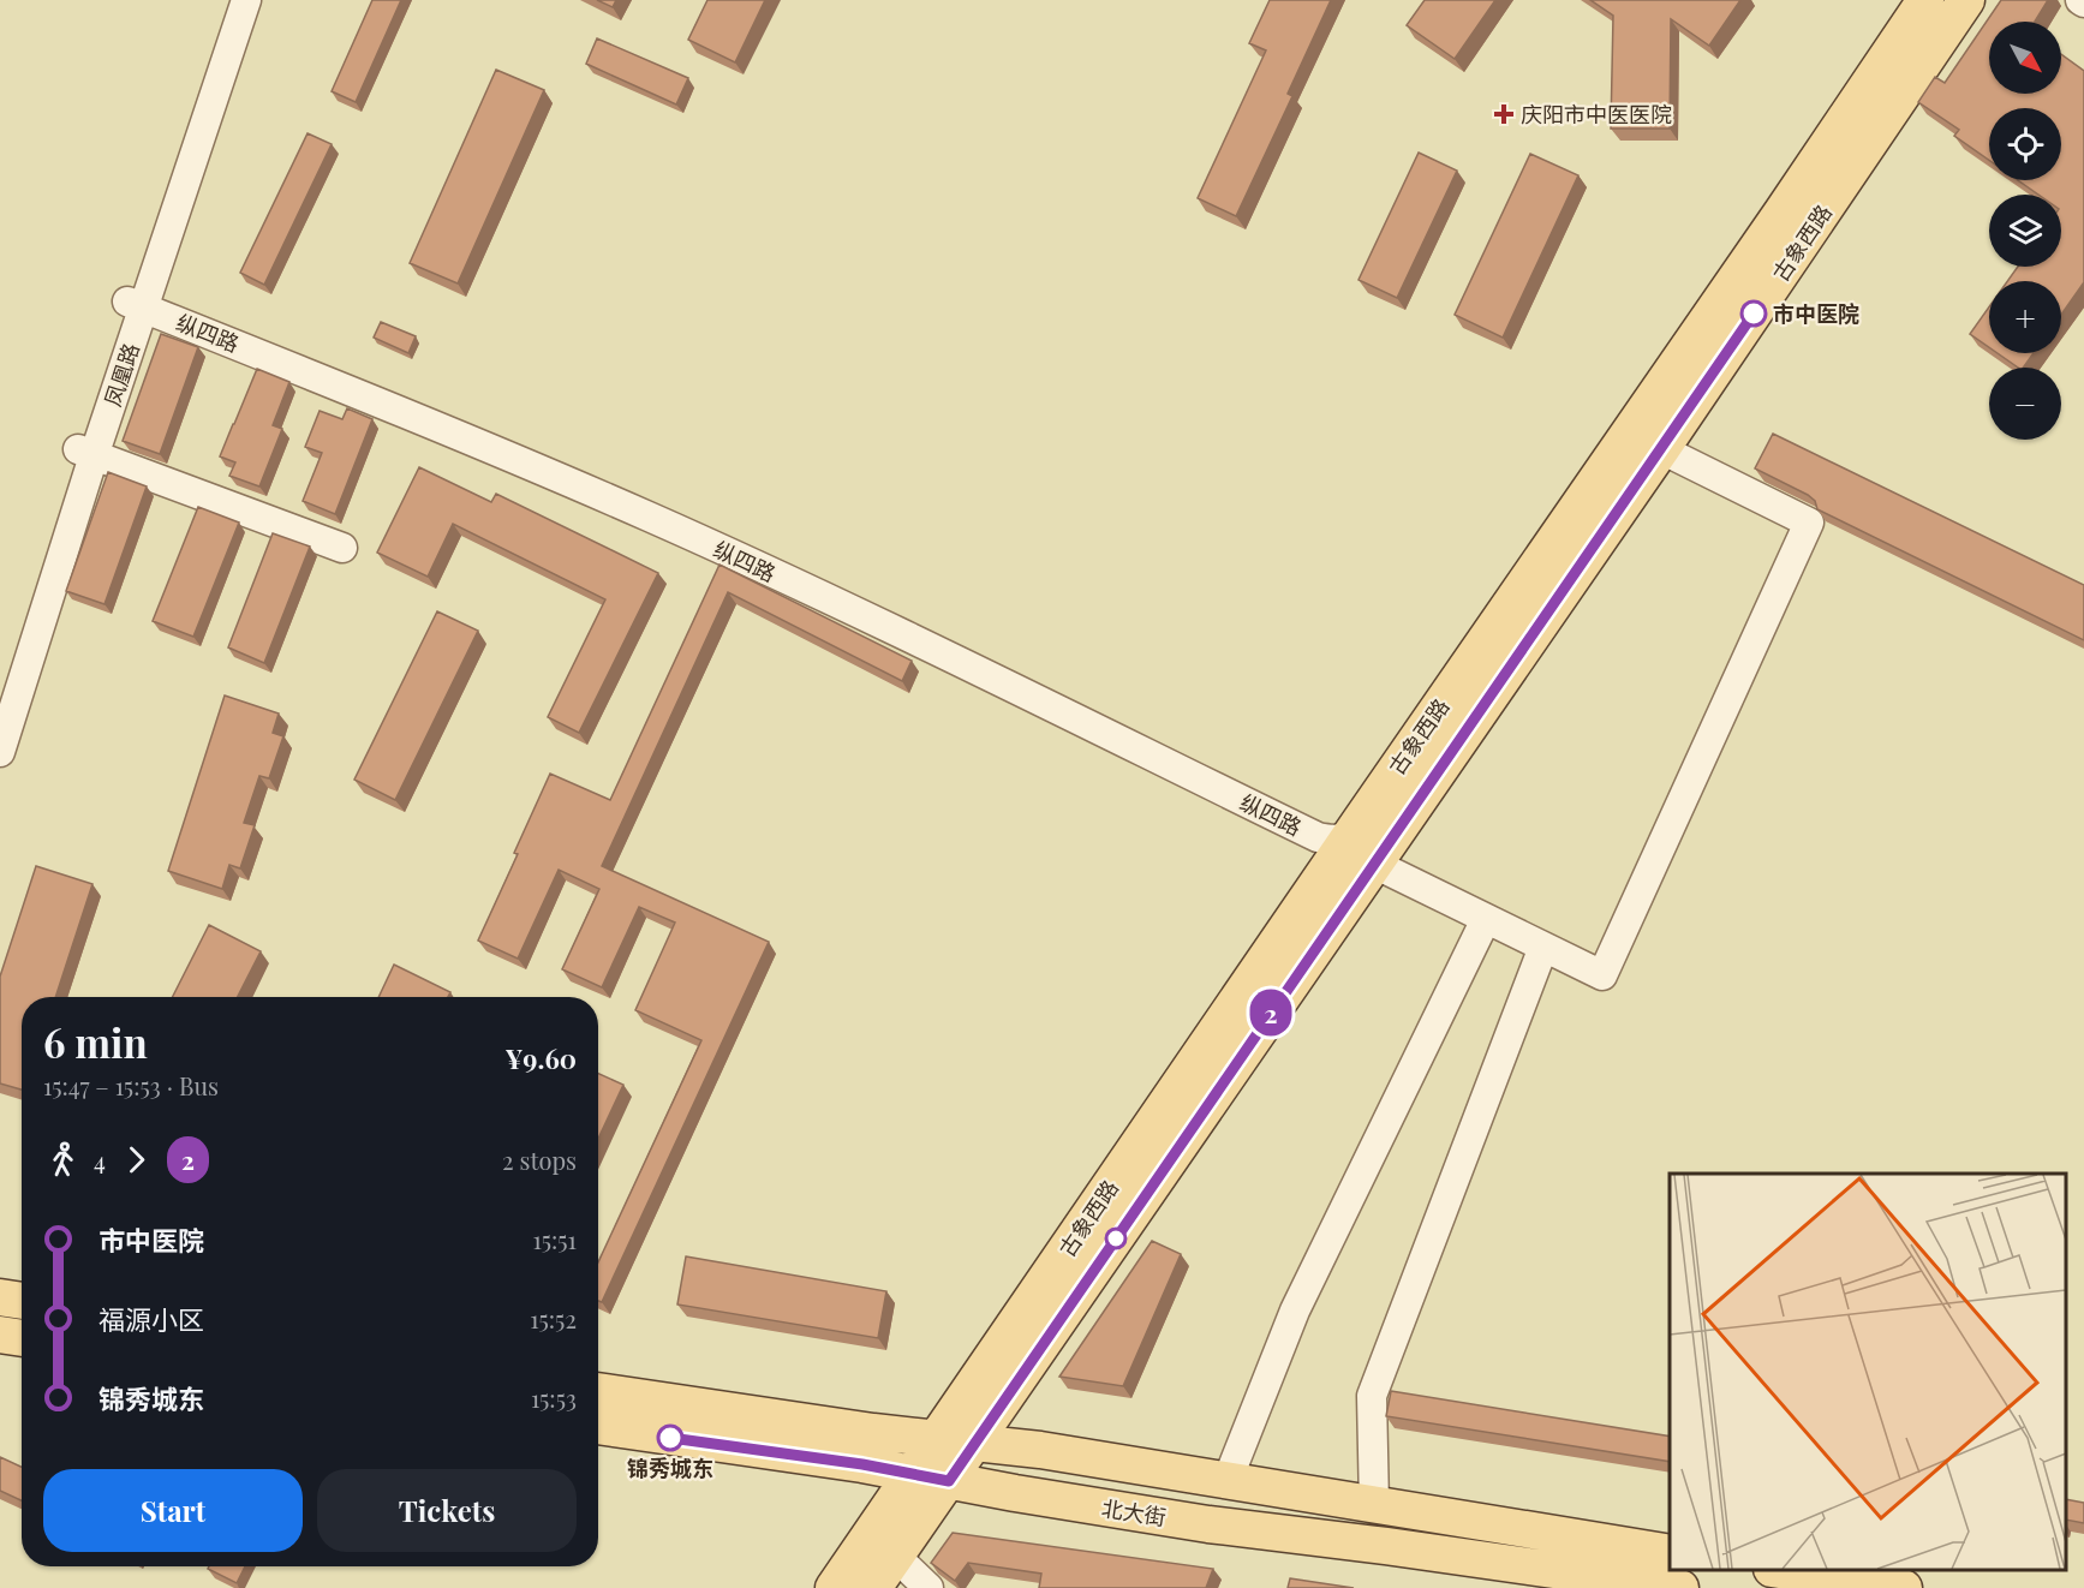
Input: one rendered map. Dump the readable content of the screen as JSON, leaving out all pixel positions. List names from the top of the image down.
{
  "streets": {
    "main road": ["古象西路", "北大街"],
    "street": ["纵四路", "凤凰路"]
  },
  "crossings": [
    ["古象西路", "纵四路"],
    ["古象西路", "北大街"],
    ["纵四路", "凤凰路"]
  ],
  "places": {
    "health": ["庆阳市中医医院"],
    "other": ["市中医院", "锦秀城东"]
  },
  "lines": ["bus line 2"],
  "north": "bottom right",
  "page": {
    "on_map": "2",
    "map_buttons": ["+", "−"],
    "heading": ["6 min", "15:47 – 15:53 · Bus", "¥9.60"],
    "legs": ["4", "2", "2 stops"],
    "list": [
      {
        "name": "市中医院",
        "value": "15:51"
      },
      {
        "name": "福源小区",
        "value": "15:52"
      },
      {
        "name": "锦秀城东",
        "value": "15:53"
      }
    ],
    "buttons": ["Start", "Tickets"]
  }
}
